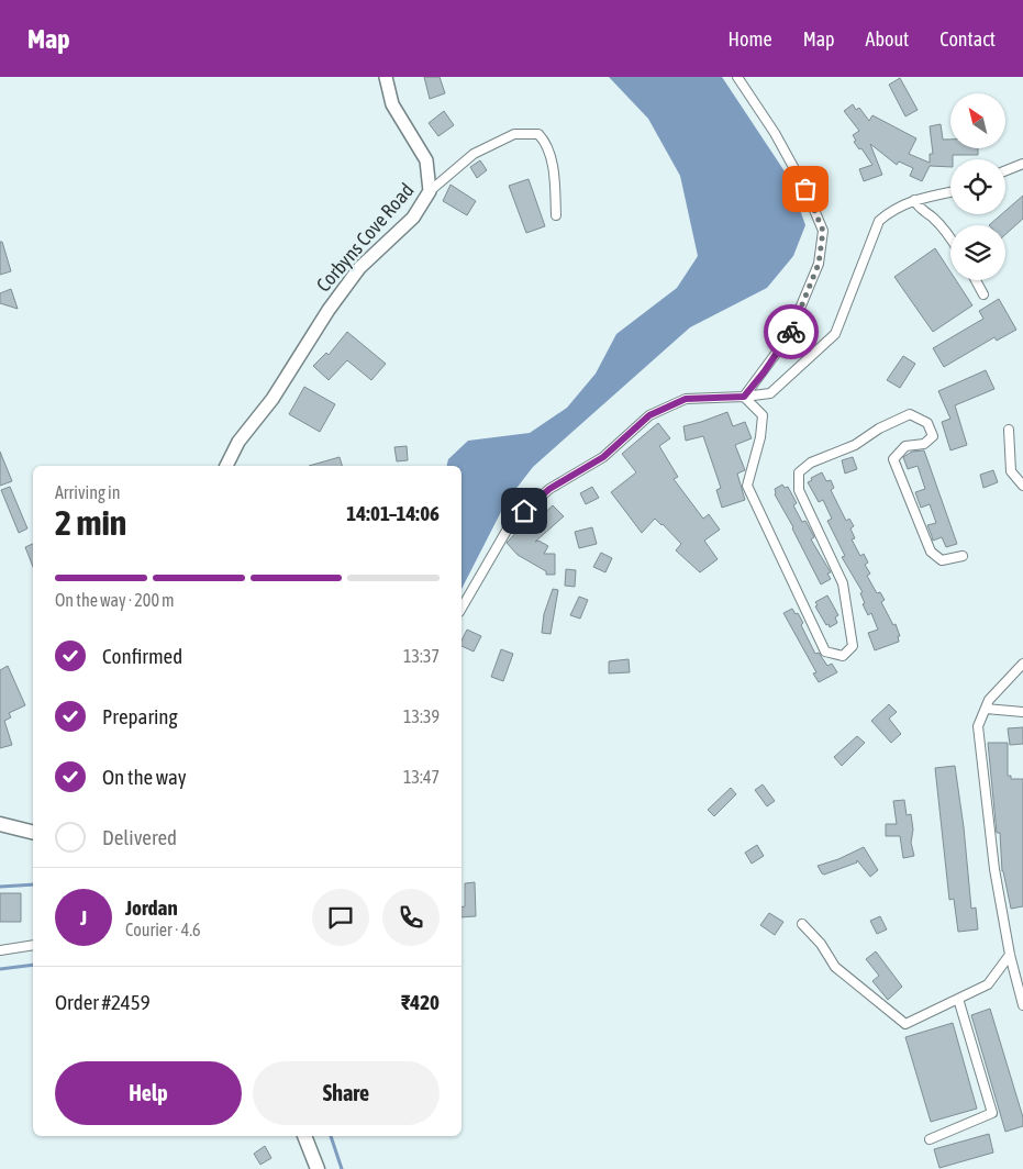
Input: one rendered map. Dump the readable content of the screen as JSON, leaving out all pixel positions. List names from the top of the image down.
{
  "streets": {
    "main road": ["Corbyns Cove Road"]
  },
  "north": "top left",
  "page": {
    "header": "Map",
    "nav": [
      "Home",
      "Map",
      "About",
      "Contact"
    ],
    "heading": ["2 min", "Arriving in", "14:01–14:06"],
    "panel": [
      "Jordan",
      "Courier · 4.6",
      "Order #2459",
      "₹420"
    ],
    "bar": "On the way · 200 m",
    "list": [
      ["Confirmed", "13:37"],
      ["Preparing", "13:39"],
      ["On the way", "13:47"],
      "Delivered"
    ],
    "round": "J",
    "buttons": ["Help", "Share"]
  }
}
